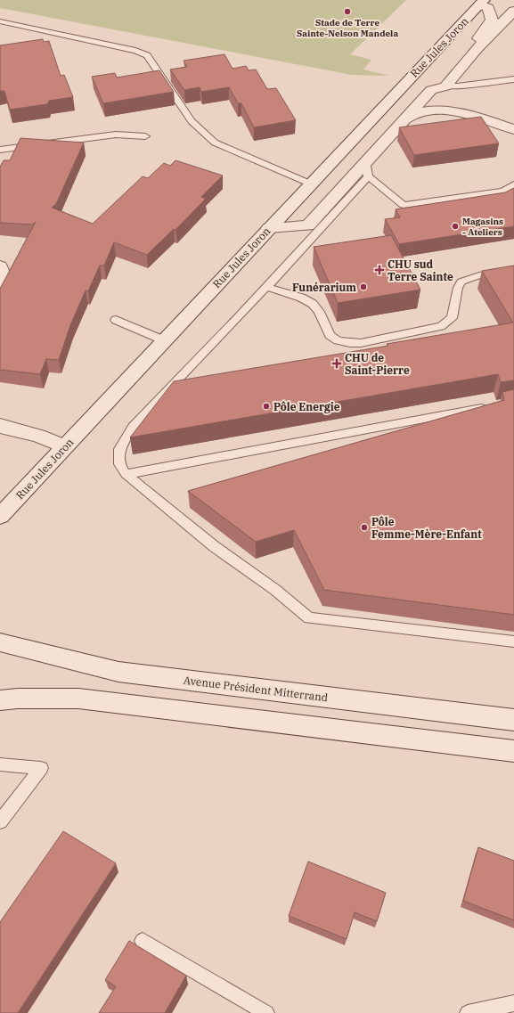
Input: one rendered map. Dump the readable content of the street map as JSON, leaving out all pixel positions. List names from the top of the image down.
{
  "streets": {
    "street": ["Rue Jules Joron", "Avenue Président Mitterrand"]
  },
  "places": {
    "other": [
      "Stade de Terre Sainte-Nelson Mandela",
      "Magasins - Ateliers",
      "Funérarium",
      "Pôle Energie",
      "Pôle Femme-Mère-Enfant"
    ],
    "health": ["CHU sud Terre Sainte", "CHU de Saint-Pierre"]
  }
}
